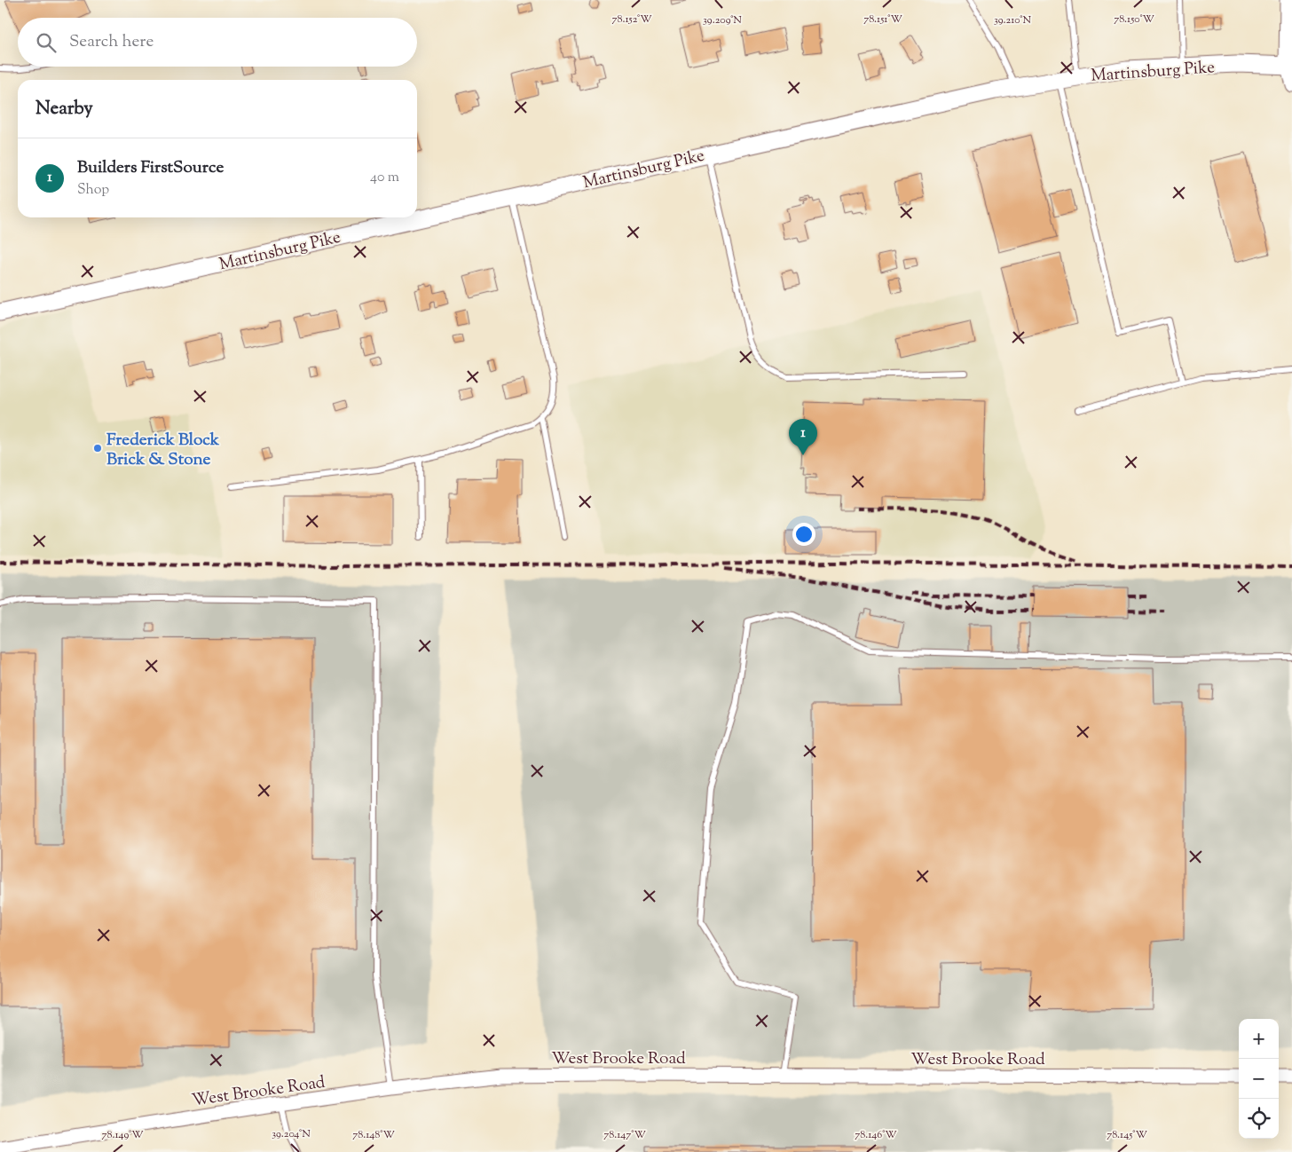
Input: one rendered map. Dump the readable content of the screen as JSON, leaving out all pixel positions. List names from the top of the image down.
{
  "streets": {
    "main road": ["Martinsburg Pike"],
    "street": ["West Brooke Road"]
  },
  "places": ["Frederick Block Brick & Stone"],
  "page": {
    "search": "Search here",
    "heading": "Nearby",
    "list": [
      {
        "mark": "1",
        "name": "Builders FirstSource",
        "note": "Shop",
        "value": "40 m"
      }
    ],
    "pins": "1",
    "map_buttons": ["+", "−"]
  },
  "coordinates": [
    "78.151°W",
    "78.152°W",
    "78.150°W",
    "39.209°N",
    "39.210°N",
    "39.204°N",
    "78.149°W",
    "78.148°W",
    "78.147°W",
    "78.146°W",
    "78.145°W"
  ]
}
